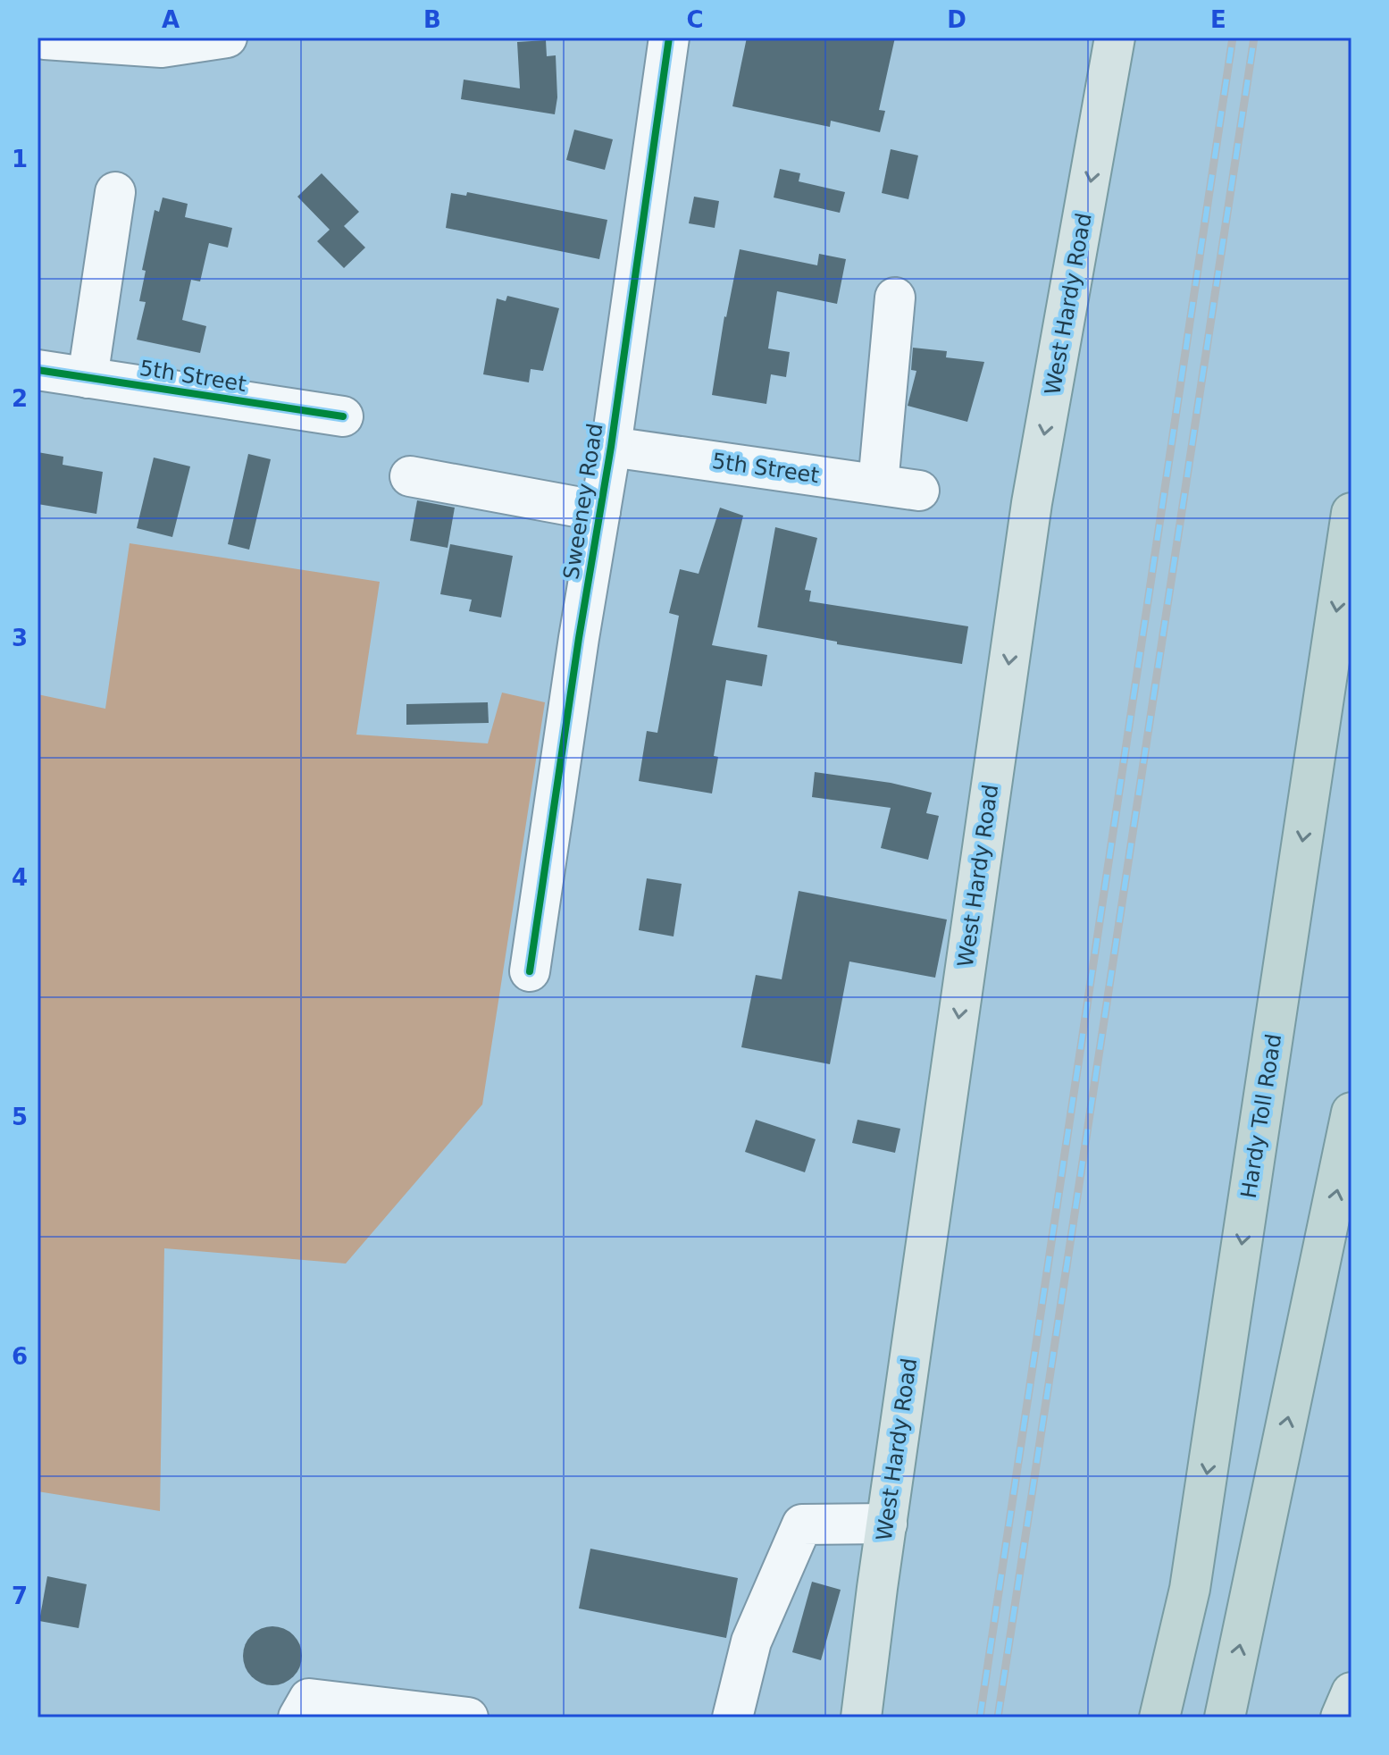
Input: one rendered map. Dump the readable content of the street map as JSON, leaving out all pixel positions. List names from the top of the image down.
{
  "streets": {
    "highway": ["Hardy Toll Road"],
    "main road": ["West Hardy Road"],
    "street": ["5th Street", "Sweeney Road"]
  },
  "crossings": [
    ["5th Street", "Sweeney Road"]
  ],
  "one_way": ["West Hardy Road"],
  "grid": {
    "columns": [
      "A",
      "B",
      "C",
      "D",
      "E"
    ],
    "rows": [
      "1",
      "2",
      "3",
      "4",
      "5",
      "6",
      "7"
    ]
  }
}
